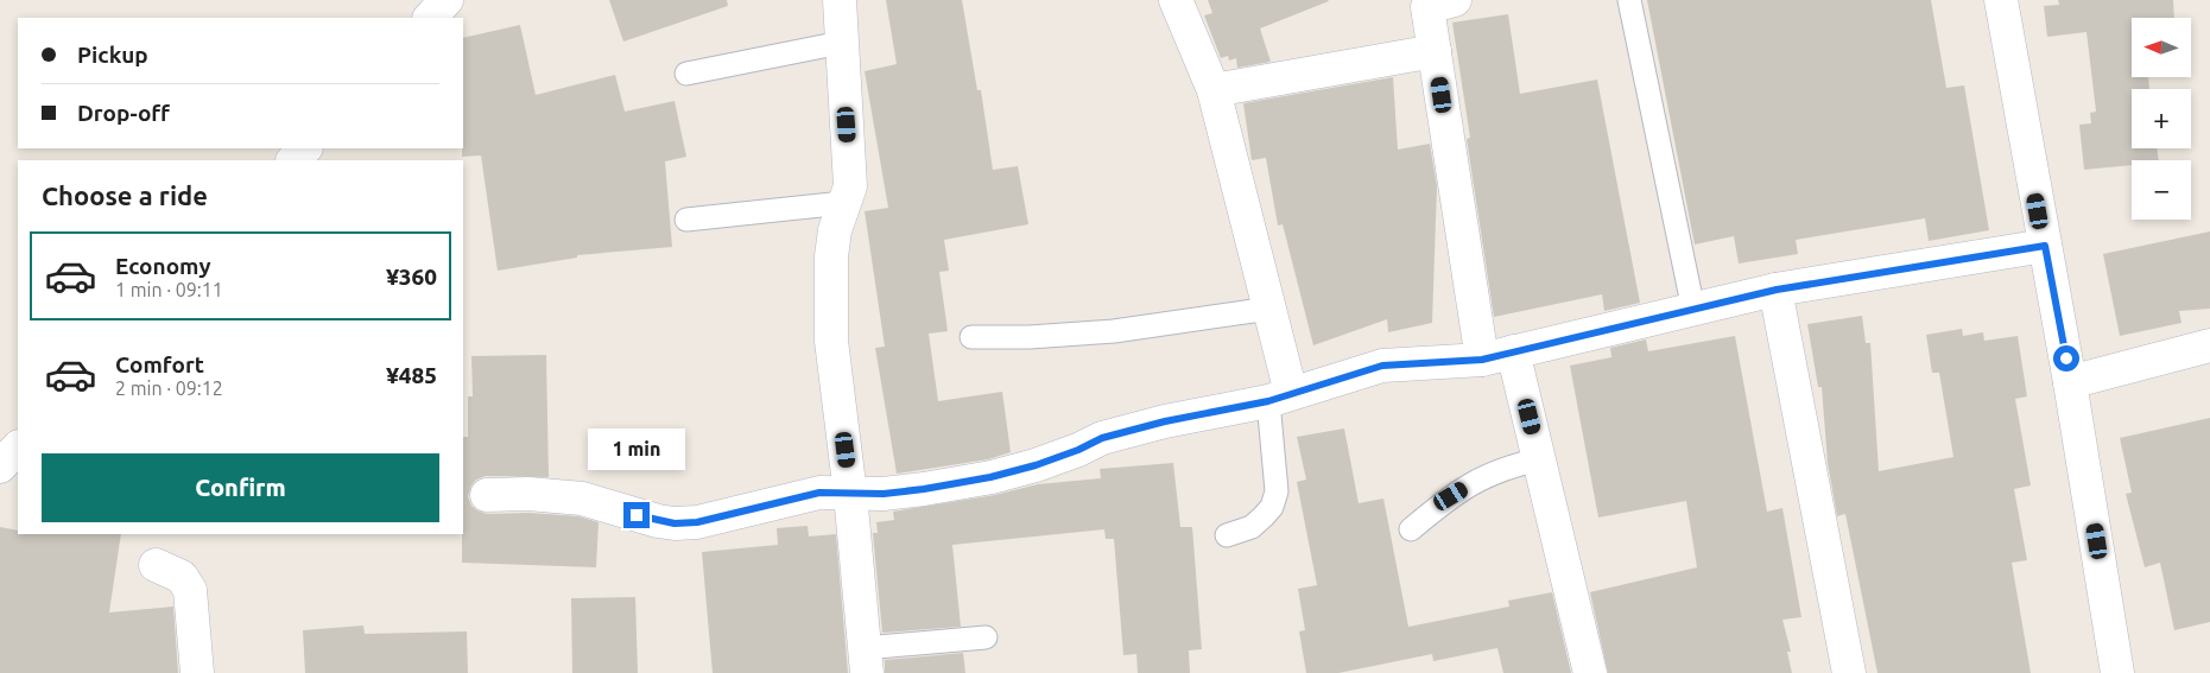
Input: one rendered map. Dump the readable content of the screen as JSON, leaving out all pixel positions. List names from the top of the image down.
{
  "north": "left",
  "page": {
    "map_buttons": ["+", "−"],
    "banner": ["Pickup", "Drop-off"],
    "heading": "Choose a ride",
    "list": [
      {
        "name": "Economy",
        "note": "1 min · 09:11",
        "value": "¥360"
      },
      {
        "name": "Comfort",
        "note": "2 min · 09:12",
        "value": "¥485"
      }
    ],
    "bubble": "1 min",
    "buttons": "Confirm"
  }
}
